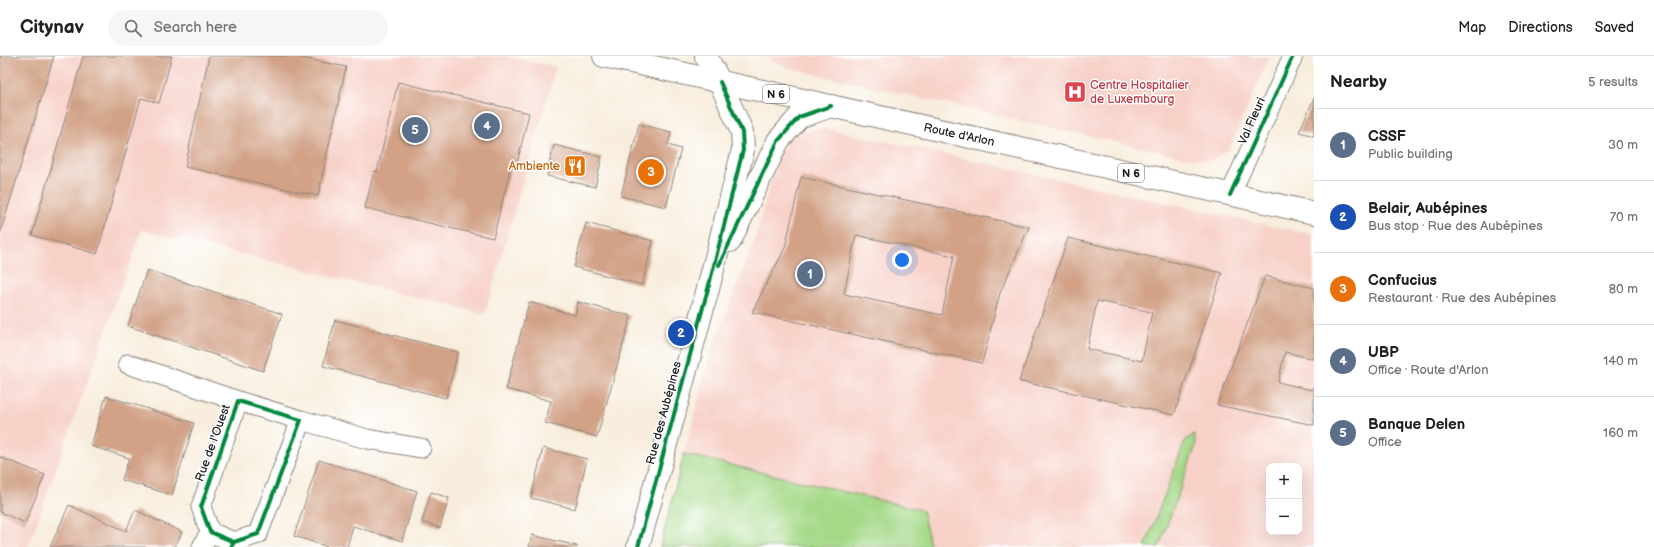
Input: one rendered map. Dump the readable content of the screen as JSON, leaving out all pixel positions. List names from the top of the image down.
{
  "streets": {
    "street": [
      "N 6",
      "Val Fleuri",
      "Route d'Arlon",
      "Rue des Aubépines",
      "Rue de l'Ouest"
    ]
  },
  "crossings": [
    ["Val Fleuri", "Route d'Arlon"],
    ["Route d'Arlon", "Rue des Aubépines"]
  ],
  "places": {
    "hospital": ["Centre Hospitalier de Luxembourg"],
    "restaurant": ["Ambiente"]
  },
  "page": {
    "header": "Citynav",
    "search": "Search here",
    "nav": ["Map", "Directions", "Saved"],
    "heading": ["Nearby", "5 results"],
    "list": [
      {
        "mark": "1",
        "name": "CSSF",
        "note": "Public building",
        "value": "30 m"
      },
      {
        "mark": "2",
        "name": "Belair, Aubépines",
        "note": "Bus stop · Rue des Aubépines",
        "value": "70 m"
      },
      {
        "mark": "3",
        "name": "Confucius",
        "note": "Restaurant · Rue des Aubépines",
        "value": "80 m"
      },
      {
        "mark": "4",
        "name": "UBP",
        "note": "Office · Route d'Arlon",
        "value": "140 m"
      },
      {
        "mark": "5",
        "name": "Banque Delen",
        "note": "Office",
        "value": "160 m"
      }
    ],
    "pins": [
      "4",
      "5",
      "3",
      "1",
      "2"
    ],
    "map_buttons": ["+", "−"]
  }
}
